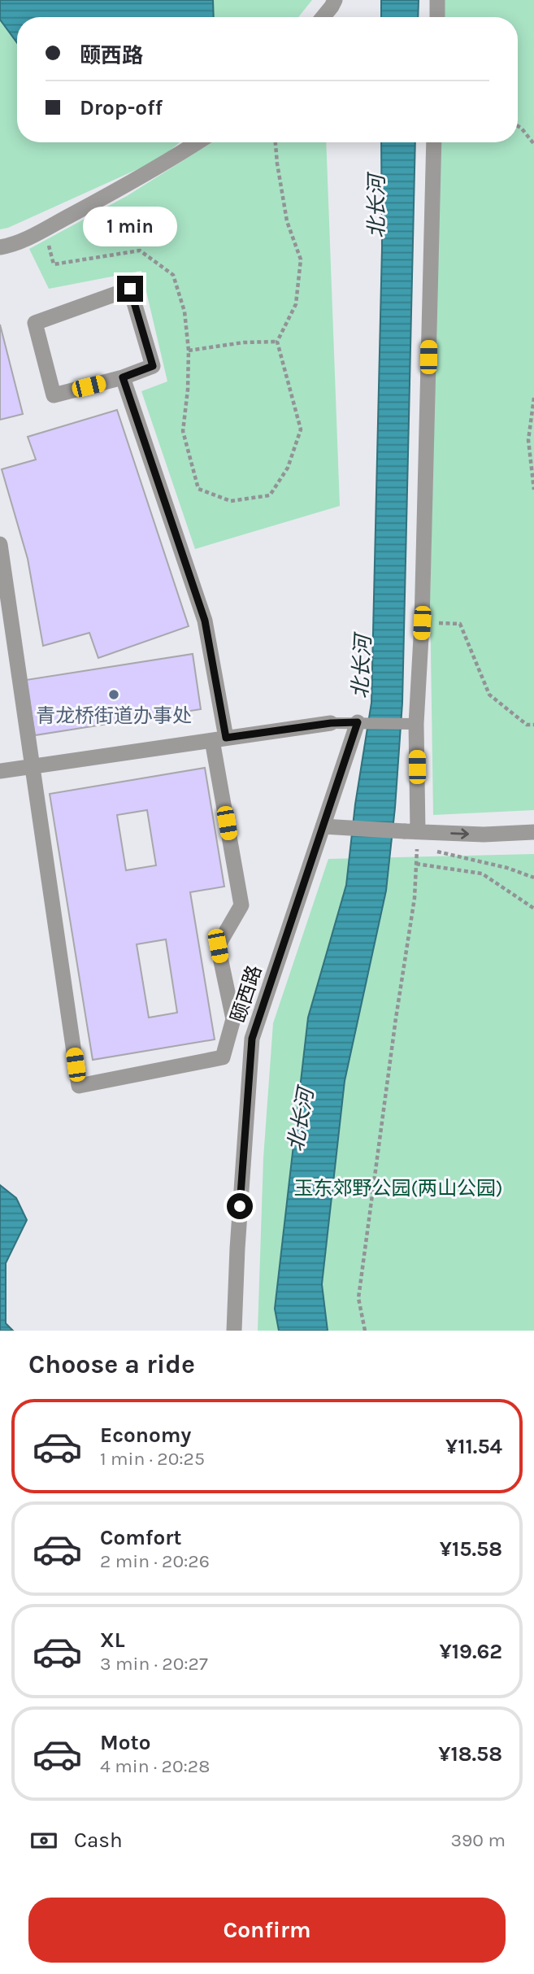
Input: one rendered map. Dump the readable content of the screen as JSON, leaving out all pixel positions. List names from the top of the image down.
{
  "streets": {
    "street": ["颐西路"]
  },
  "water": ["北长河"],
  "parks": ["玉东郊野公园(两山公园)"],
  "places": ["青龙桥街道办事处"],
  "page": {
    "banner": ["颐西路", "Drop-off"],
    "bubble": "1 min",
    "heading": "Choose a ride",
    "list": [
      {
        "name": "Economy",
        "note": "1 min · 20:25",
        "value": "¥11.54"
      },
      {
        "name": "Comfort",
        "note": "2 min · 20:26",
        "value": "¥15.58"
      },
      {
        "name": "XL",
        "note": "3 min · 20:27",
        "value": "¥19.62"
      },
      {
        "name": "Moto",
        "note": "4 min · 20:28",
        "value": "¥18.58"
      }
    ],
    "pay": ["Cash", "390 m"],
    "buttons": "Confirm"
  }
}
